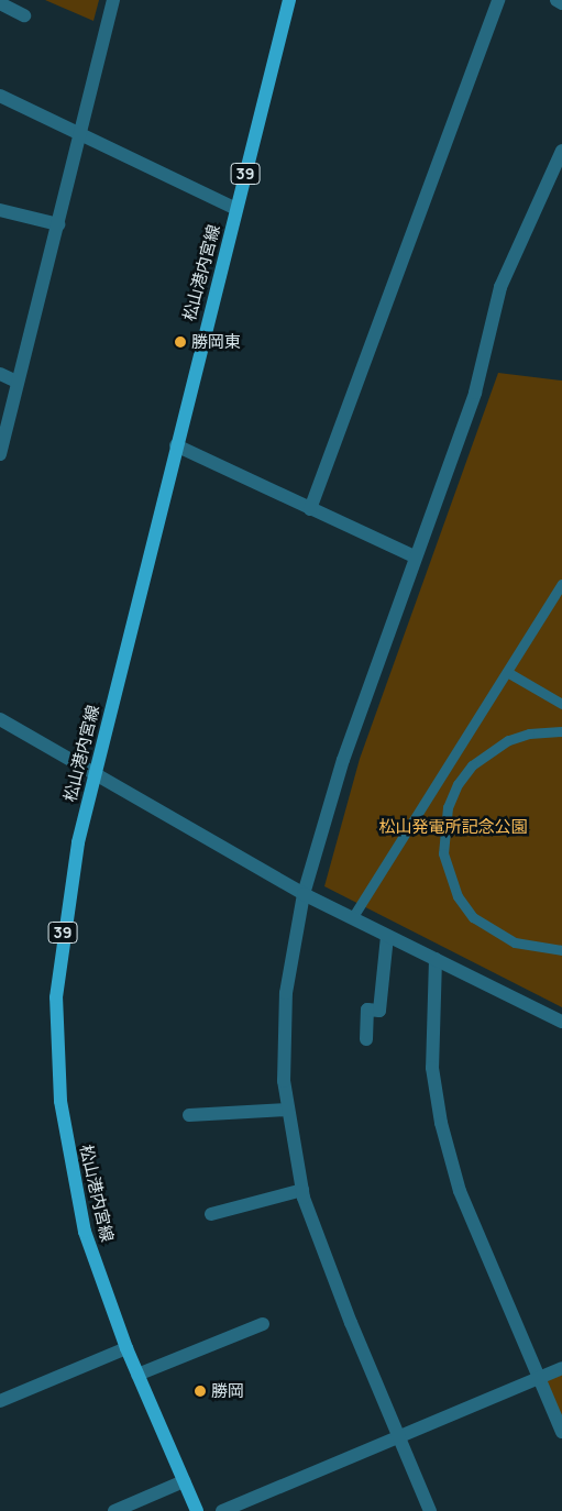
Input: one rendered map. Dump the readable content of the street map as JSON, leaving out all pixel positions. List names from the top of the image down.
{
  "streets": {
    "main road": ["39", "松山港内宮線"]
  },
  "parks": ["松山発電所記念公園"],
  "places": ["勝岡東", "勝岡"]
}
